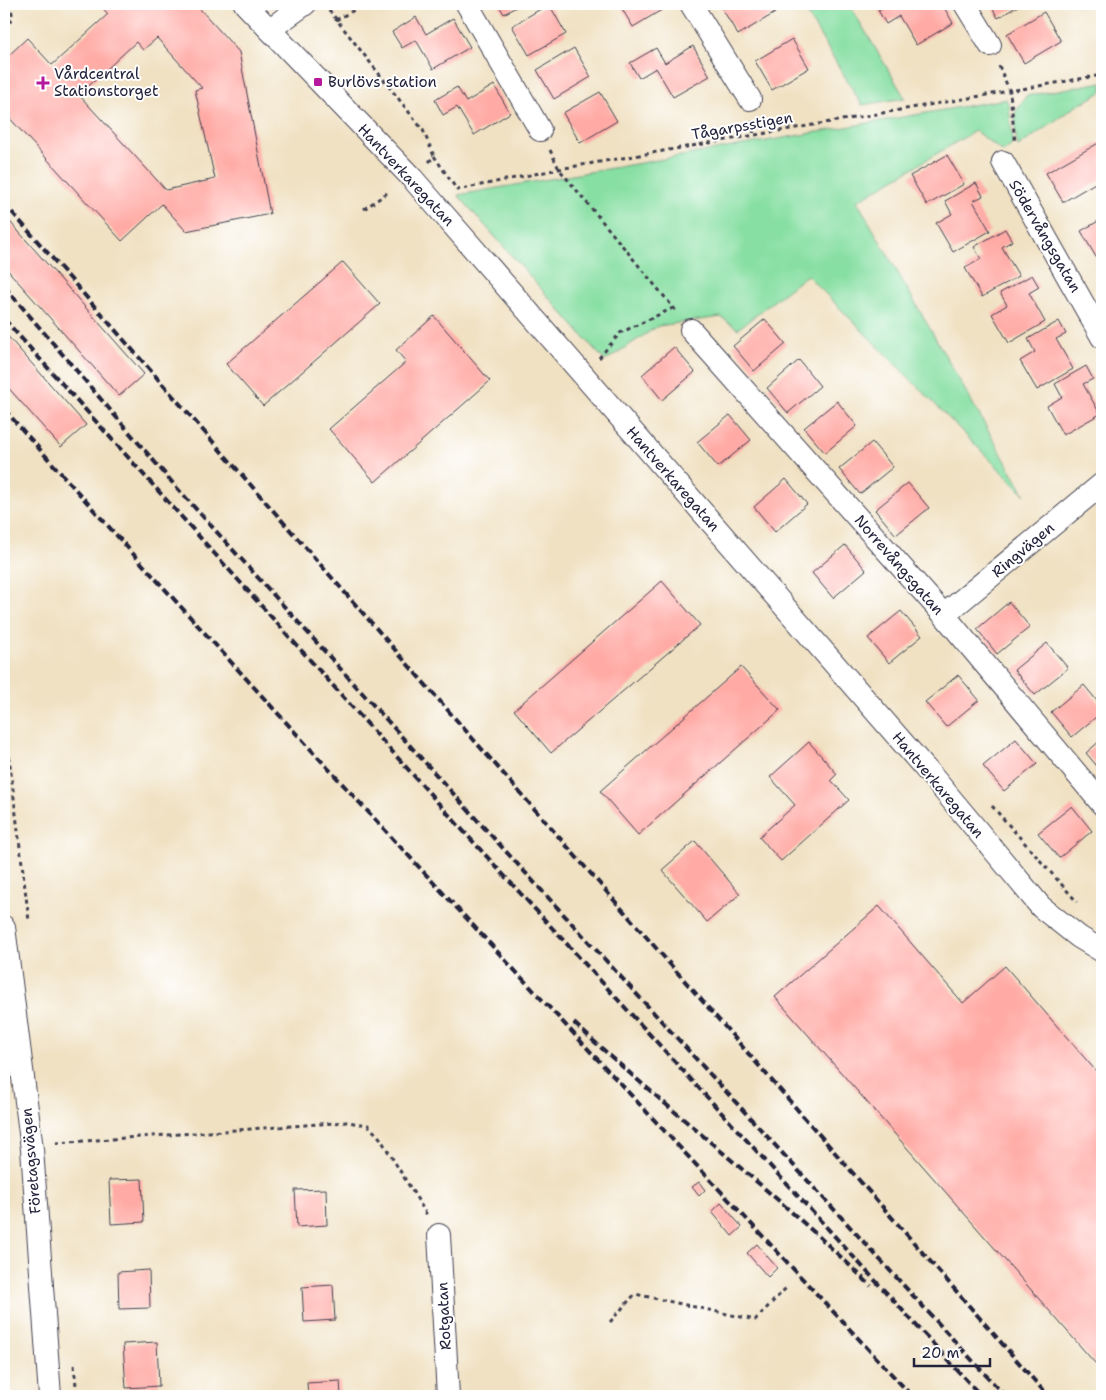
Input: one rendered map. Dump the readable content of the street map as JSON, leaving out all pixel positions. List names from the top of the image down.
{
  "streets": {
    "street": [
      "Hantverkaregatan",
      "Södervångsgatan",
      "Ringvägen",
      "Norrevångsgatan",
      "Företagsvägen",
      "Rotgatan"
    ],
    "path": ["Tågarpsstigen"]
  },
  "crossings": [
    ["Ringvägen", "Norrevångsgatan"]
  ],
  "places": {
    "transit": ["Burlövs station"],
    "health": ["Vårdcentral Stationstorget"]
  },
  "scale_bar": "20 m"
}
